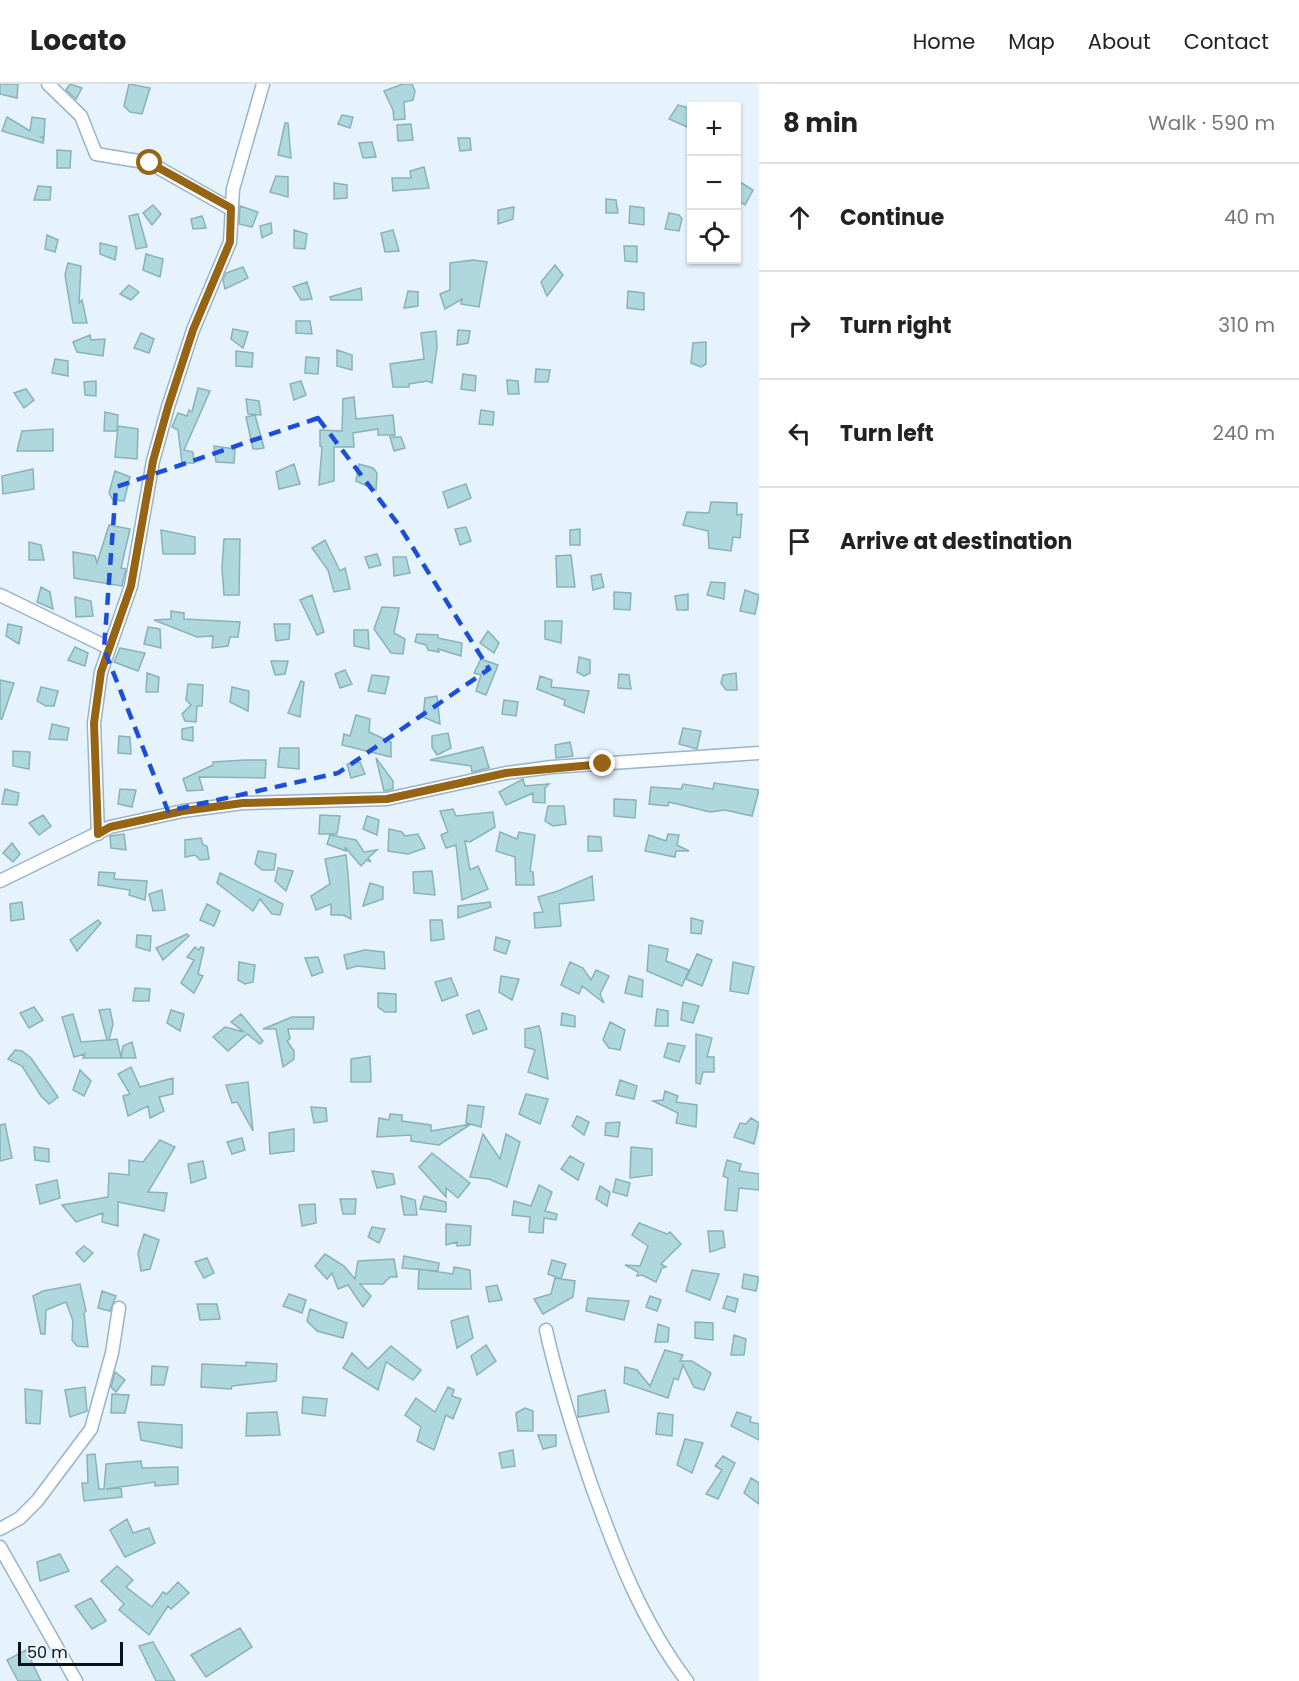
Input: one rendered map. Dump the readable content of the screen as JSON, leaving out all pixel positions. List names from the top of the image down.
{
  "scale_bar": "50 m",
  "page": {
    "header": "Locato",
    "nav": [
      "Home",
      "Map",
      "About",
      "Contact"
    ],
    "heading": ["8 min", "Walk · 590 m"],
    "map_buttons": ["+", "−"],
    "list": [
      ["Continue", "40 m"],
      ["Turn right", "310 m"],
      ["Turn left", "240 m"],
      "Arrive at destination"
    ],
    "scale": "50 m"
  }
}
